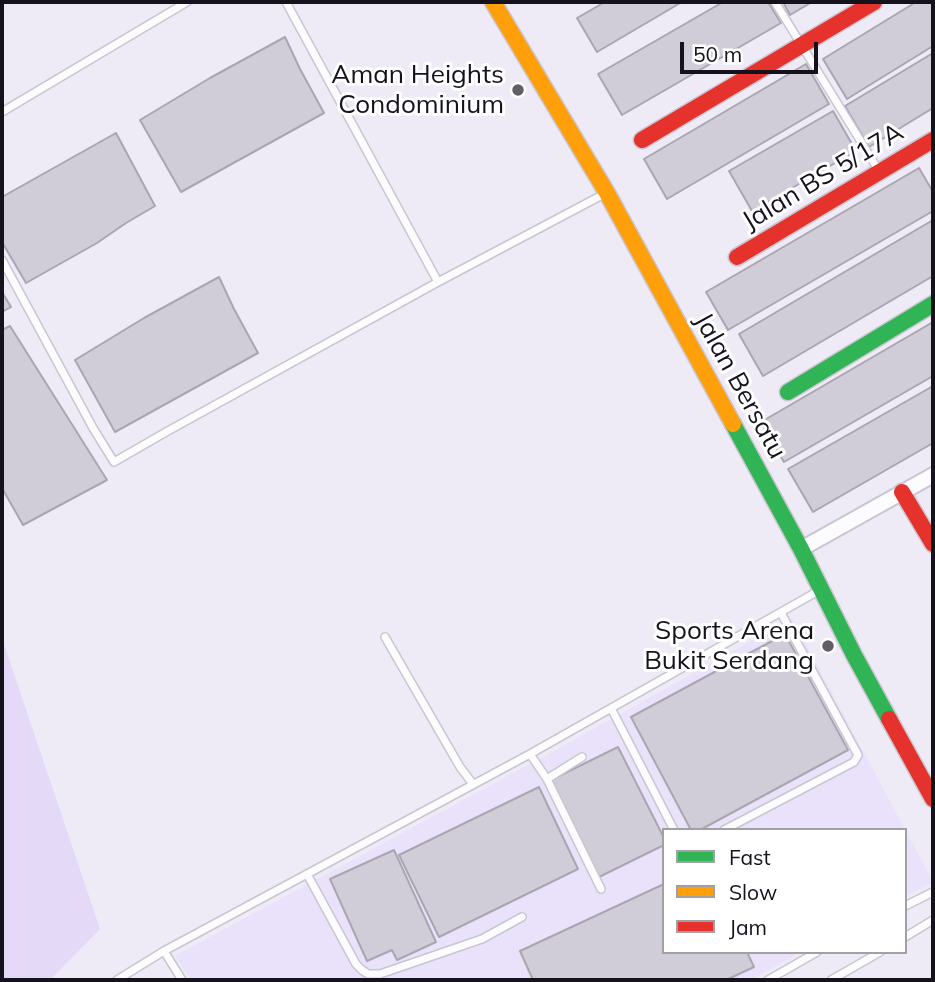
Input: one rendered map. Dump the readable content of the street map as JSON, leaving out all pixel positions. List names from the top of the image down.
{
  "streets": {
    "street": ["Jalan BS 5/17A", "Jalan Bersatu"]
  },
  "places": ["Aman Heights Condominium", "Sports Arena Bukit Serdang"],
  "legend": ["Fast", "Slow", "Jam"],
  "scale_bar": "50 m"
}
